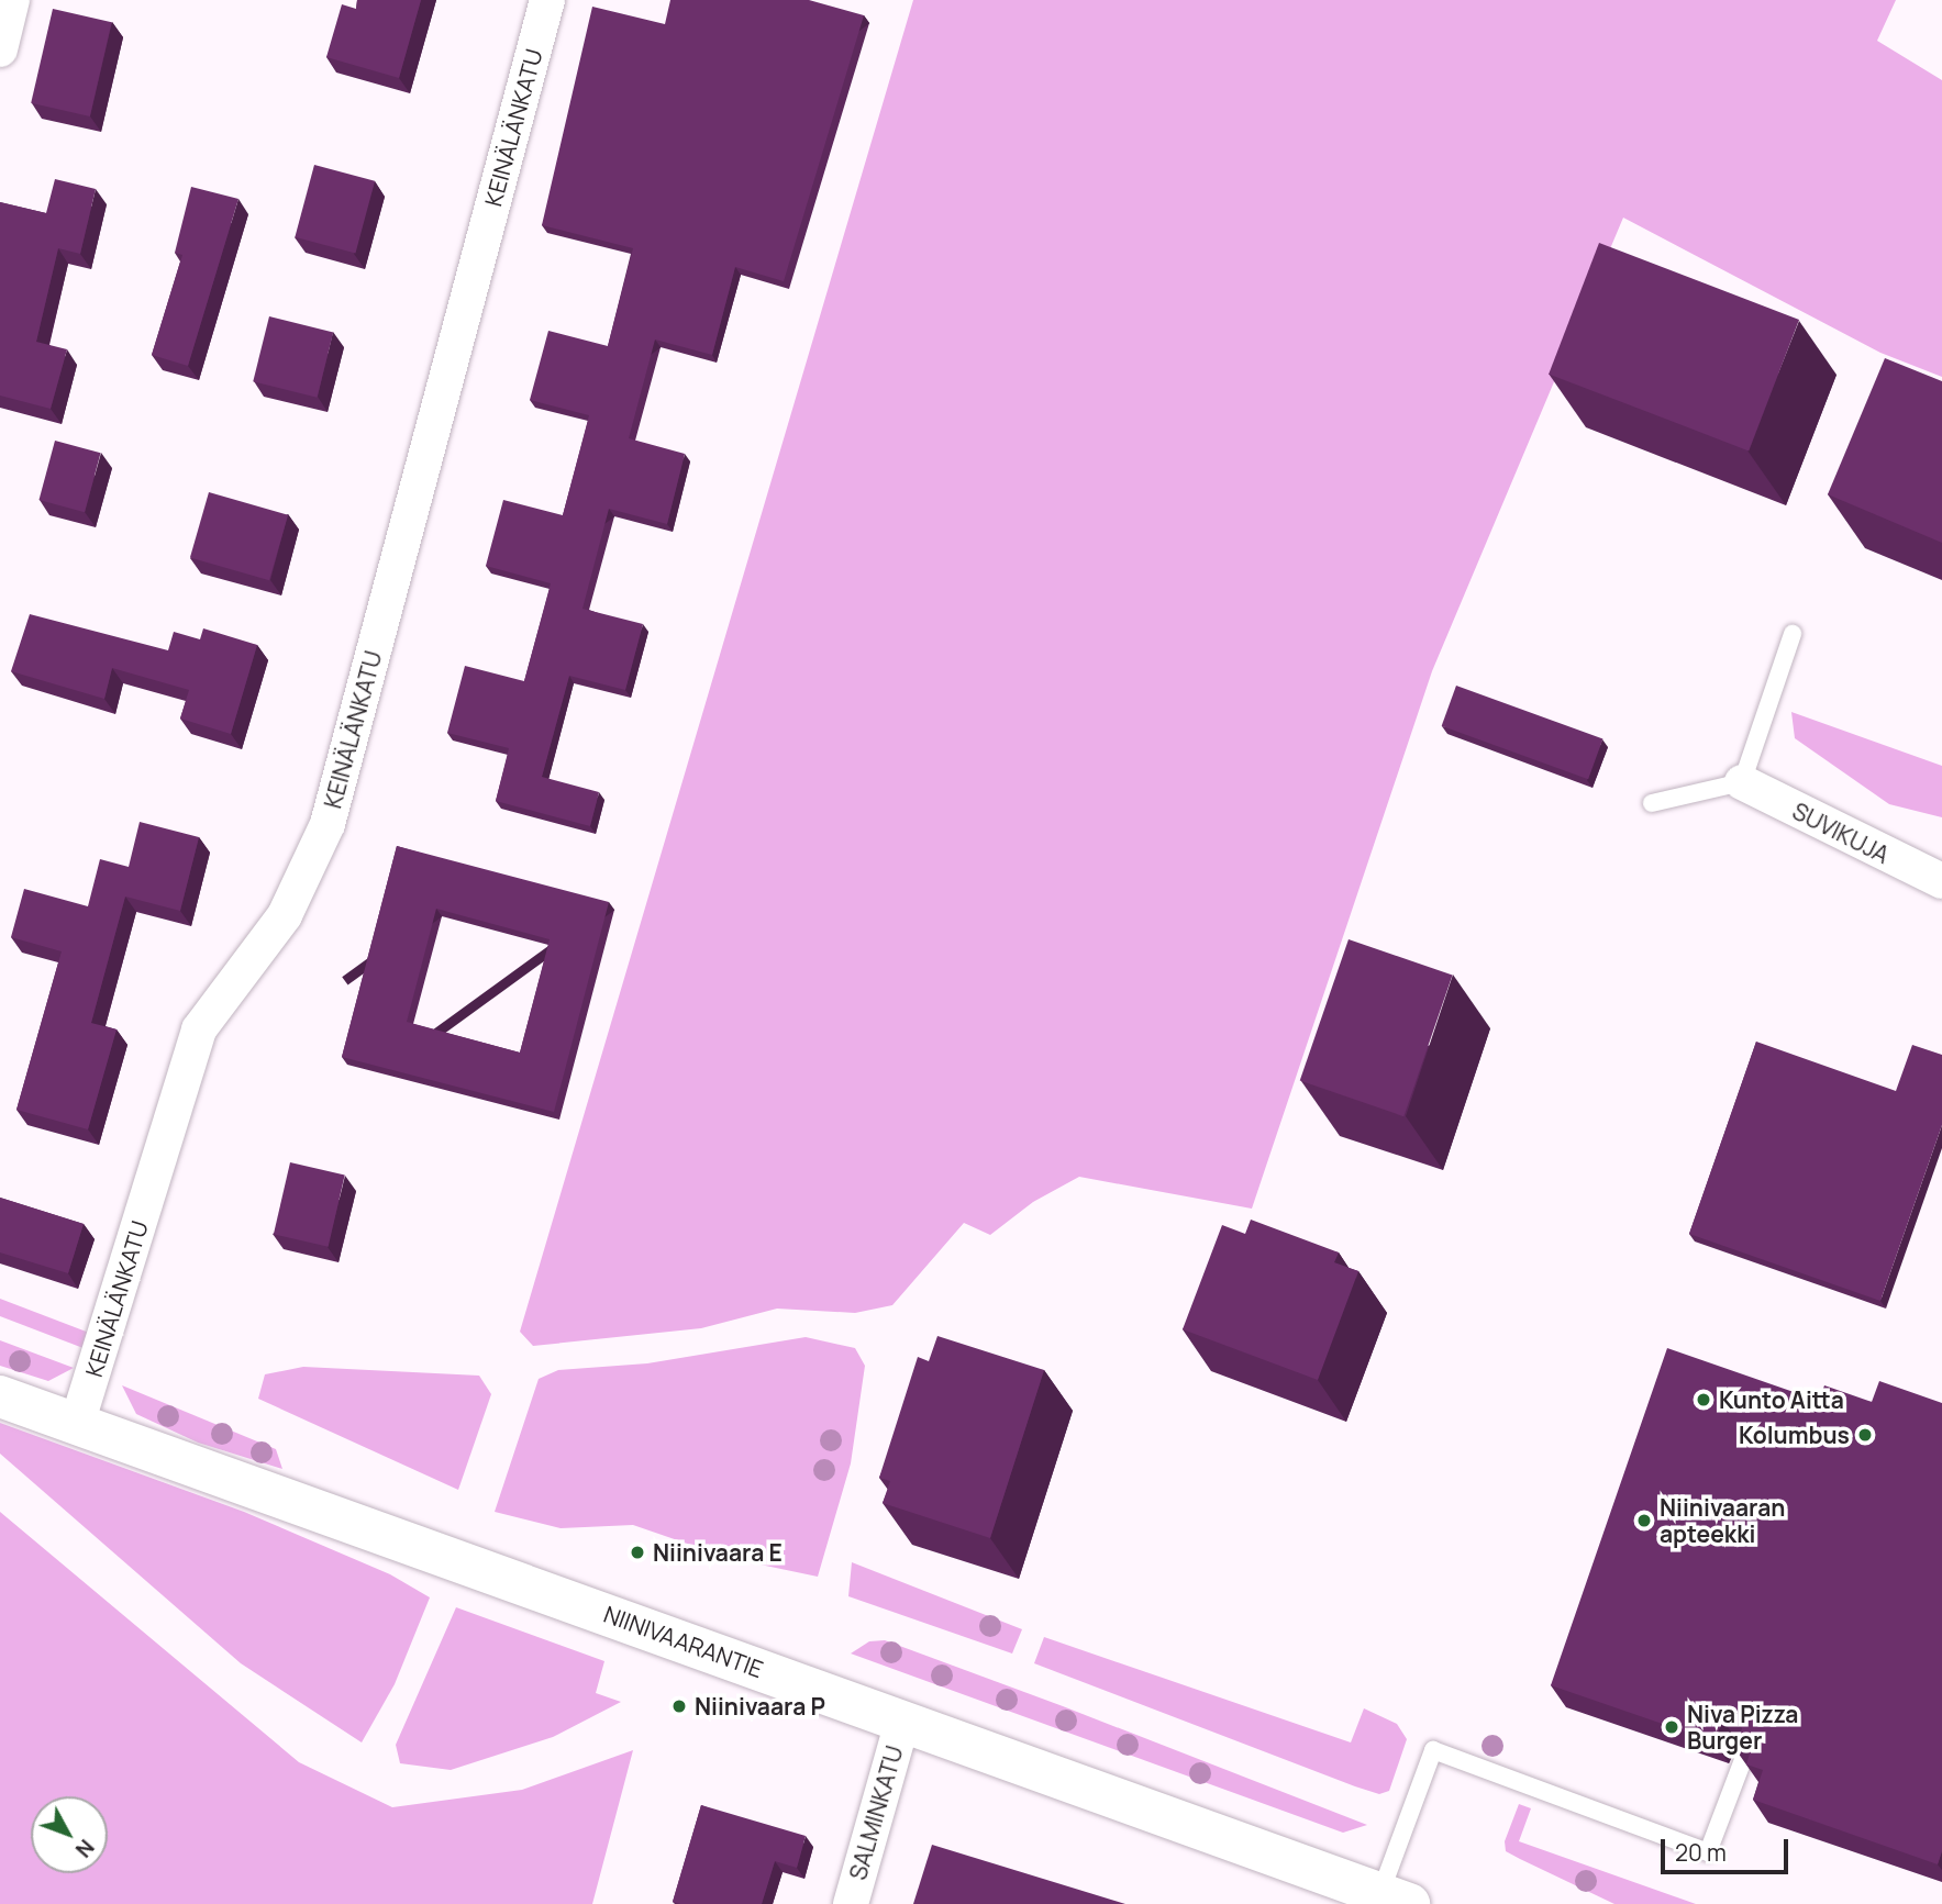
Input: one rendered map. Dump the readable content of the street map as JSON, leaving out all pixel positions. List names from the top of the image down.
{
  "streets": {
    "main road": ["NIINIVAARANTIE"],
    "street": ["KEINÄLÄNKATU", "SUVIKUJA", "SALMINKATU"]
  },
  "crossings": [
    ["KEINÄLÄNKATU", "NIINIVAARANTIE"],
    ["NIINIVAARANTIE", "SALMINKATU"]
  ],
  "places": [
    "Kunto Aitta",
    "Kolumbus",
    "Niinivaaran apteekki",
    "Niinivaara E",
    "Niinivaara P",
    "Niva Pizza Burger"
  ],
  "scale_bar": "20 m",
  "north": "bottom right"
}
